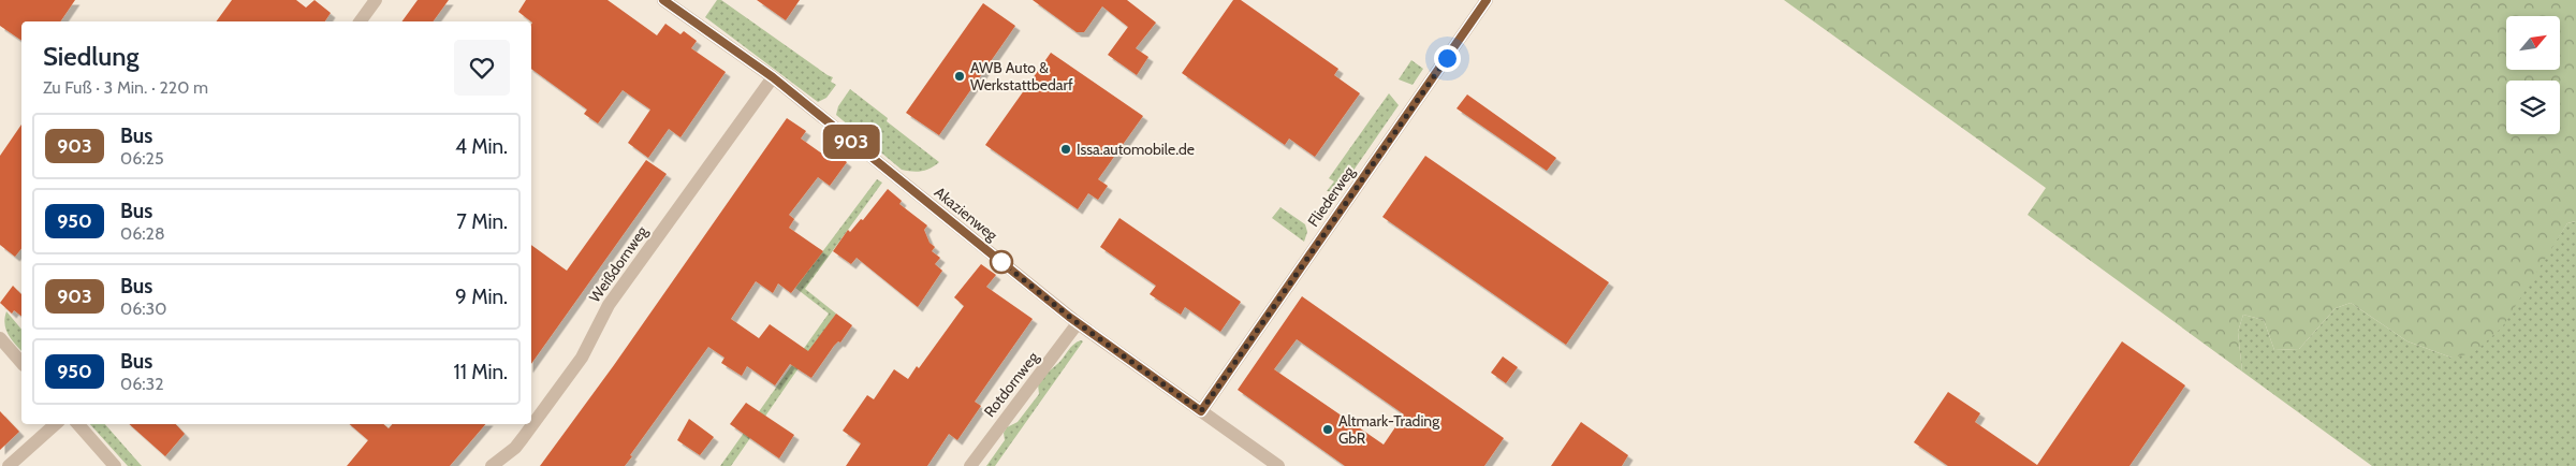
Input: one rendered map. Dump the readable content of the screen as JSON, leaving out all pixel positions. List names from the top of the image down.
{
  "streets": {
    "street": [
      "Fliederweg",
      "Akazienweg",
      "Weißdornweg",
      "Rotdornweg"
    ]
  },
  "crossings": [
    ["Fliederweg", "Akazienweg"],
    ["Akazienweg", "Weißdornweg"],
    ["Akazienweg", "Rotdornweg"]
  ],
  "places": ["AWB Auto & Werkstattbedarf", "Issa.automobile.de", "Altmark-Trading GbR"],
  "lines": ["bus line 903"],
  "north": "top right",
  "page": {
    "on_map": "903",
    "heading": ["Siedlung", "Zu Fuß · 3 Min. · 220 m"],
    "list": [
      {
        "mark": "903",
        "name": "Bus",
        "note": "06:25",
        "value": "4 Min."
      },
      {
        "mark": "950",
        "name": "Bus",
        "note": "06:28",
        "value": "7 Min."
      },
      {
        "mark": "903",
        "name": "Bus",
        "note": "06:30",
        "value": "9 Min."
      },
      {
        "mark": "950",
        "name": "Bus",
        "note": "06:32",
        "value": "11 Min."
      }
    ]
  }
}
